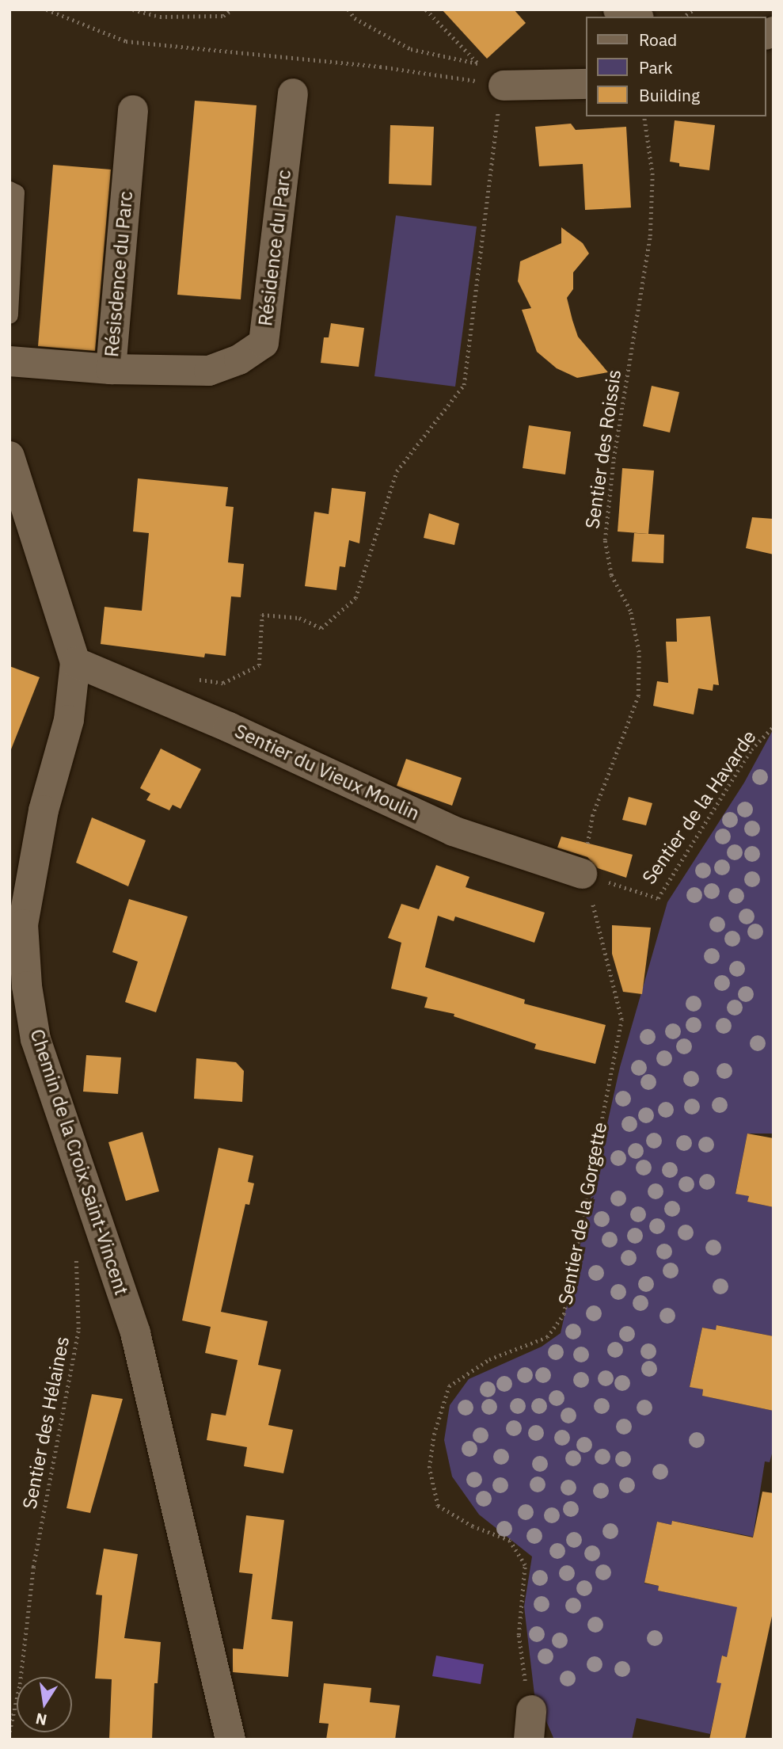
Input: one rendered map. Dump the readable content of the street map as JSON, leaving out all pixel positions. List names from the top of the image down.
{
  "streets": {
    "street": [
      "Résidence du Parc",
      "Résisdence du Parc",
      "Sentier du Vieux Moulin",
      "Chemin de la Croix Saint-Vincent"
    ],
    "path": [
      "Sentier des Roissis",
      "Sentier de la Havarde",
      "Sentier de la Gorgette",
      "Sentier des Hélaines"
    ]
  },
  "crossings": [
    ["Résidence du Parc", "Résisdence du Parc"],
    ["Sentier des Roissis", "Sentier du Vieux Moulin"],
    ["Sentier des Roissis", "Sentier de la Havarde"],
    ["Sentier des Roissis", "Sentier de la Gorgette"],
    ["Sentier du Vieux Moulin", "Sentier de la Havarde"],
    ["Sentier du Vieux Moulin", "Chemin de la Croix Saint-Vincent"],
    ["Sentier du Vieux Moulin", "Sentier de la Gorgette"],
    ["Sentier de la Havarde", "Sentier de la Gorgette"],
    ["Chemin de la Croix Saint-Vincent", "Sentier des Hélaines"]
  ],
  "legend": ["Road", "Park", "Building"],
  "north": "bottom"
}
